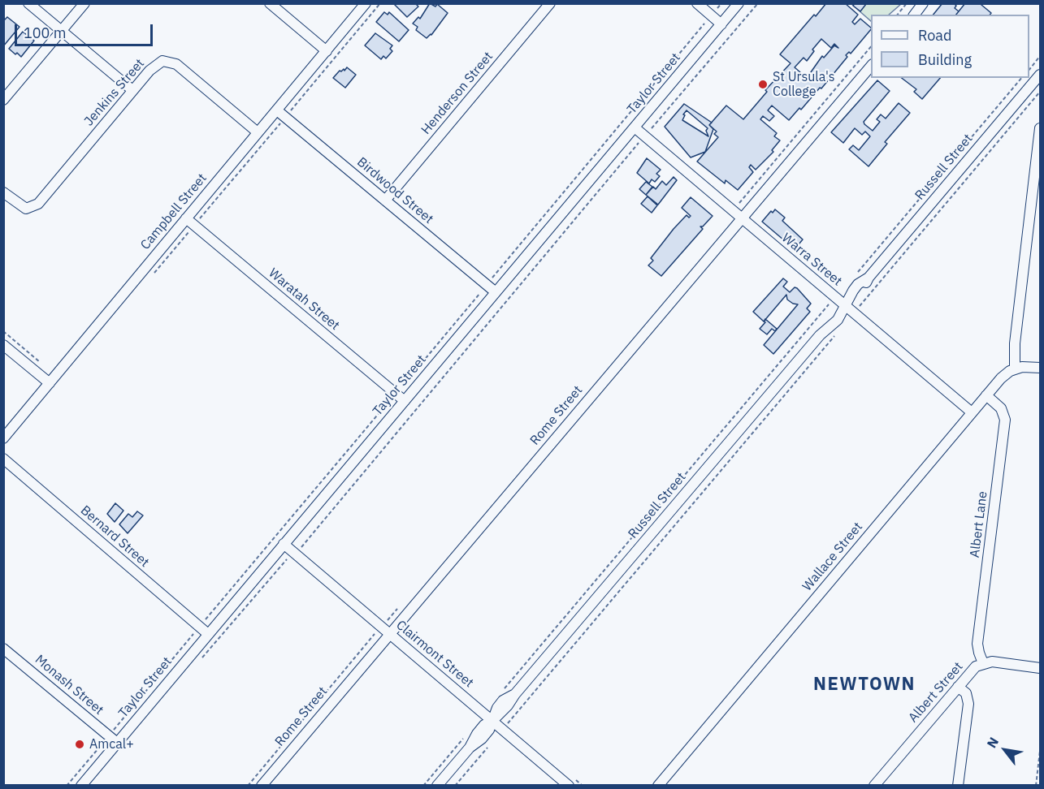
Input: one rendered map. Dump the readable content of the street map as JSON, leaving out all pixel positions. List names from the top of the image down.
{
  "streets": {
    "street": [
      "Taylor Street",
      "Jenkins Street",
      "Henderson Street",
      "Russell Street",
      "Birdwood Street",
      "Campbell Street",
      "Warra Street",
      "Waratah Street",
      "Rome Street",
      "Albert Lane",
      "Bernard Street",
      "Wallace Street",
      "Clairmont Street",
      "Monash Street",
      "Albert Street"
    ]
  },
  "crossings": [
    ["Taylor Street", "Birdwood Street"],
    ["Taylor Street", "Warra Street"],
    ["Taylor Street", "Waratah Street"],
    ["Taylor Street", "Bernard Street"],
    ["Taylor Street", "Clairmont Street"],
    ["Taylor Street", "Monash Street"],
    ["Jenkins Street", "Campbell Street"],
    ["Henderson Street", "Birdwood Street"],
    ["Russell Street", "Warra Street"],
    ["Russell Street", "Clairmont Street"],
    ["Birdwood Street", "Campbell Street"],
    ["Campbell Street", "Waratah Street"],
    ["Warra Street", "Rome Street"],
    ["Warra Street", "Wallace Street"],
    ["Rome Street", "Clairmont Street"],
    ["Albert Lane", "Wallace Street"],
    ["Albert Lane", "Albert Street"]
  ],
  "districts": ["NEWTOWN"],
  "places": ["St Ursula's College", "Amcal+"],
  "legend": ["Road", "Building"],
  "scale_bar": "100 m",
  "north": "top left"
}
